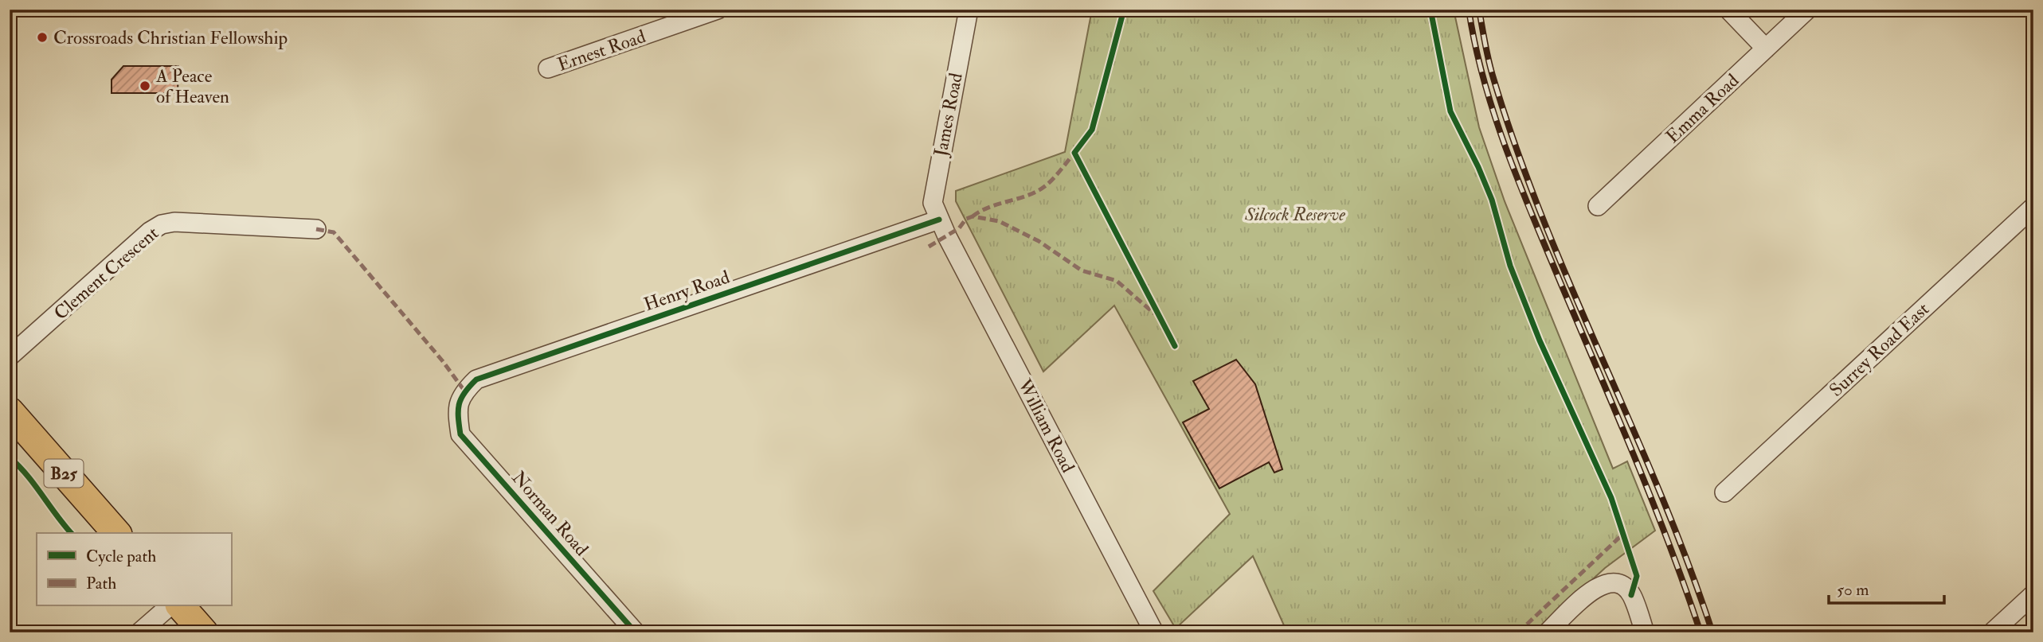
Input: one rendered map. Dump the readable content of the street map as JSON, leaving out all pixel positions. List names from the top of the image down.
{
  "streets": {
    "main road": ["B25"],
    "street": [
      "Ernest Road",
      "Emma Road",
      "James Road",
      "Clement Crescent",
      "Henry Road",
      "Surrey Road East",
      "William Road",
      "Norman Road"
    ]
  },
  "crossings": [
    ["James Road", "Henry Road"],
    ["James Road", "William Road"],
    ["Henry Road", "William Road"],
    ["Henry Road", "Norman Road"]
  ],
  "parks": ["Silcock Reserve"],
  "places": ["Crossroads Christian Fellowship", "A Peace of Heaven"],
  "legend": ["Cycle path", "Path"],
  "scale_bar": "50 m"
}
